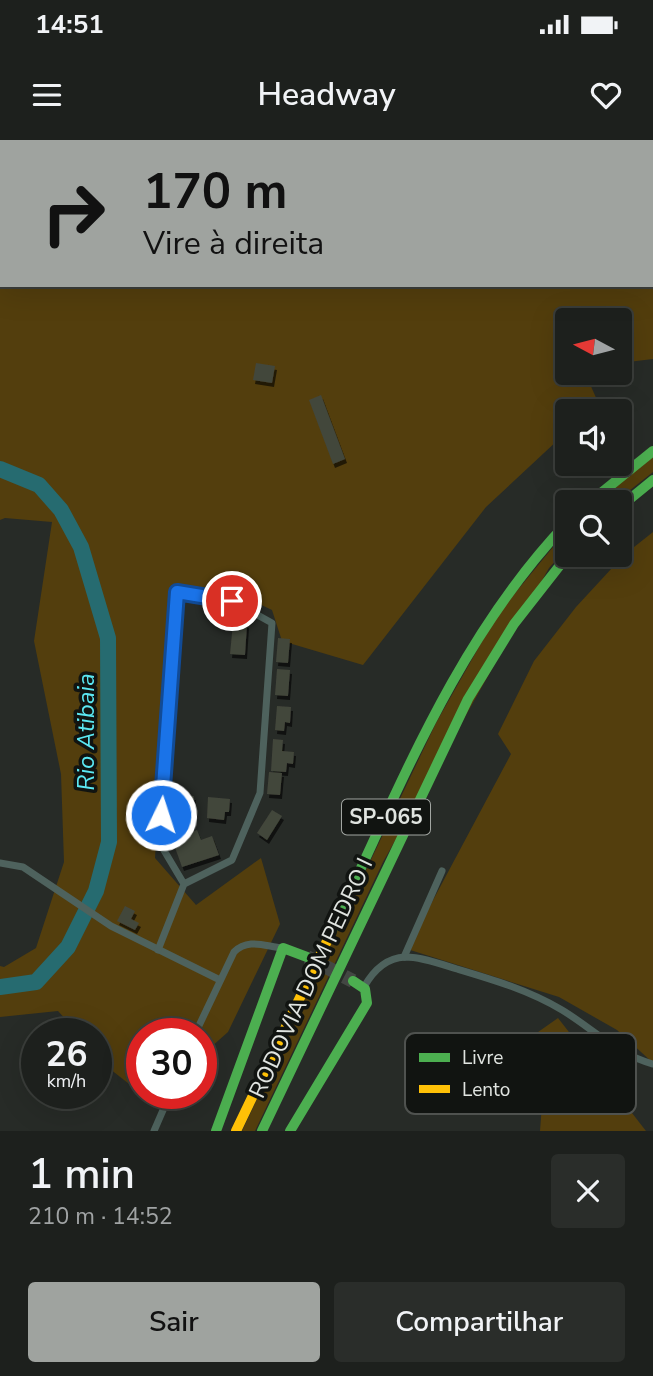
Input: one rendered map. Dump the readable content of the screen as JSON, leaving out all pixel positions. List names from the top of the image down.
{
  "streets": {
    "highway": ["SP-065", "RODOVIA DOM PEDRO I"]
  },
  "water": ["Rio Atibaia"],
  "legend": ["Livre", "Lento"],
  "north": "left",
  "page": {
    "status": "14:51",
    "header": "Headway",
    "turn": ["170 m", "Vire à direita"],
    "speed": "26 km/h",
    "limit": "30",
    "heading": ["1 min", "210 m · 14:52"],
    "buttons": ["Sair", "Compartilhar"]
  }
}
